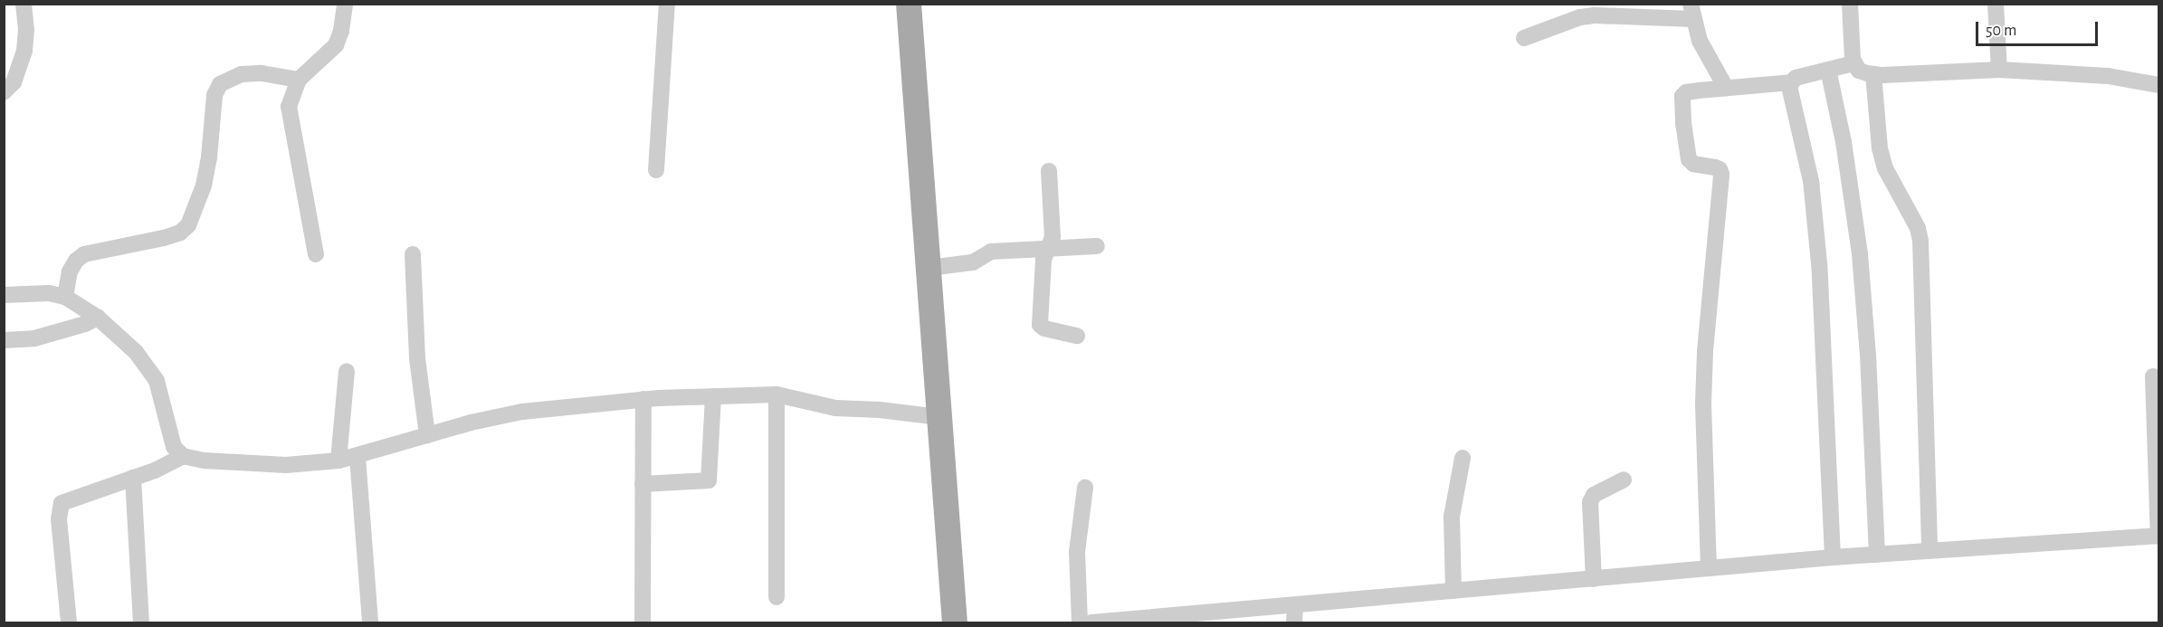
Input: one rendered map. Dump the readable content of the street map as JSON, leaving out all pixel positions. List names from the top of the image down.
{
  "scale_bar": "50 m"
}
